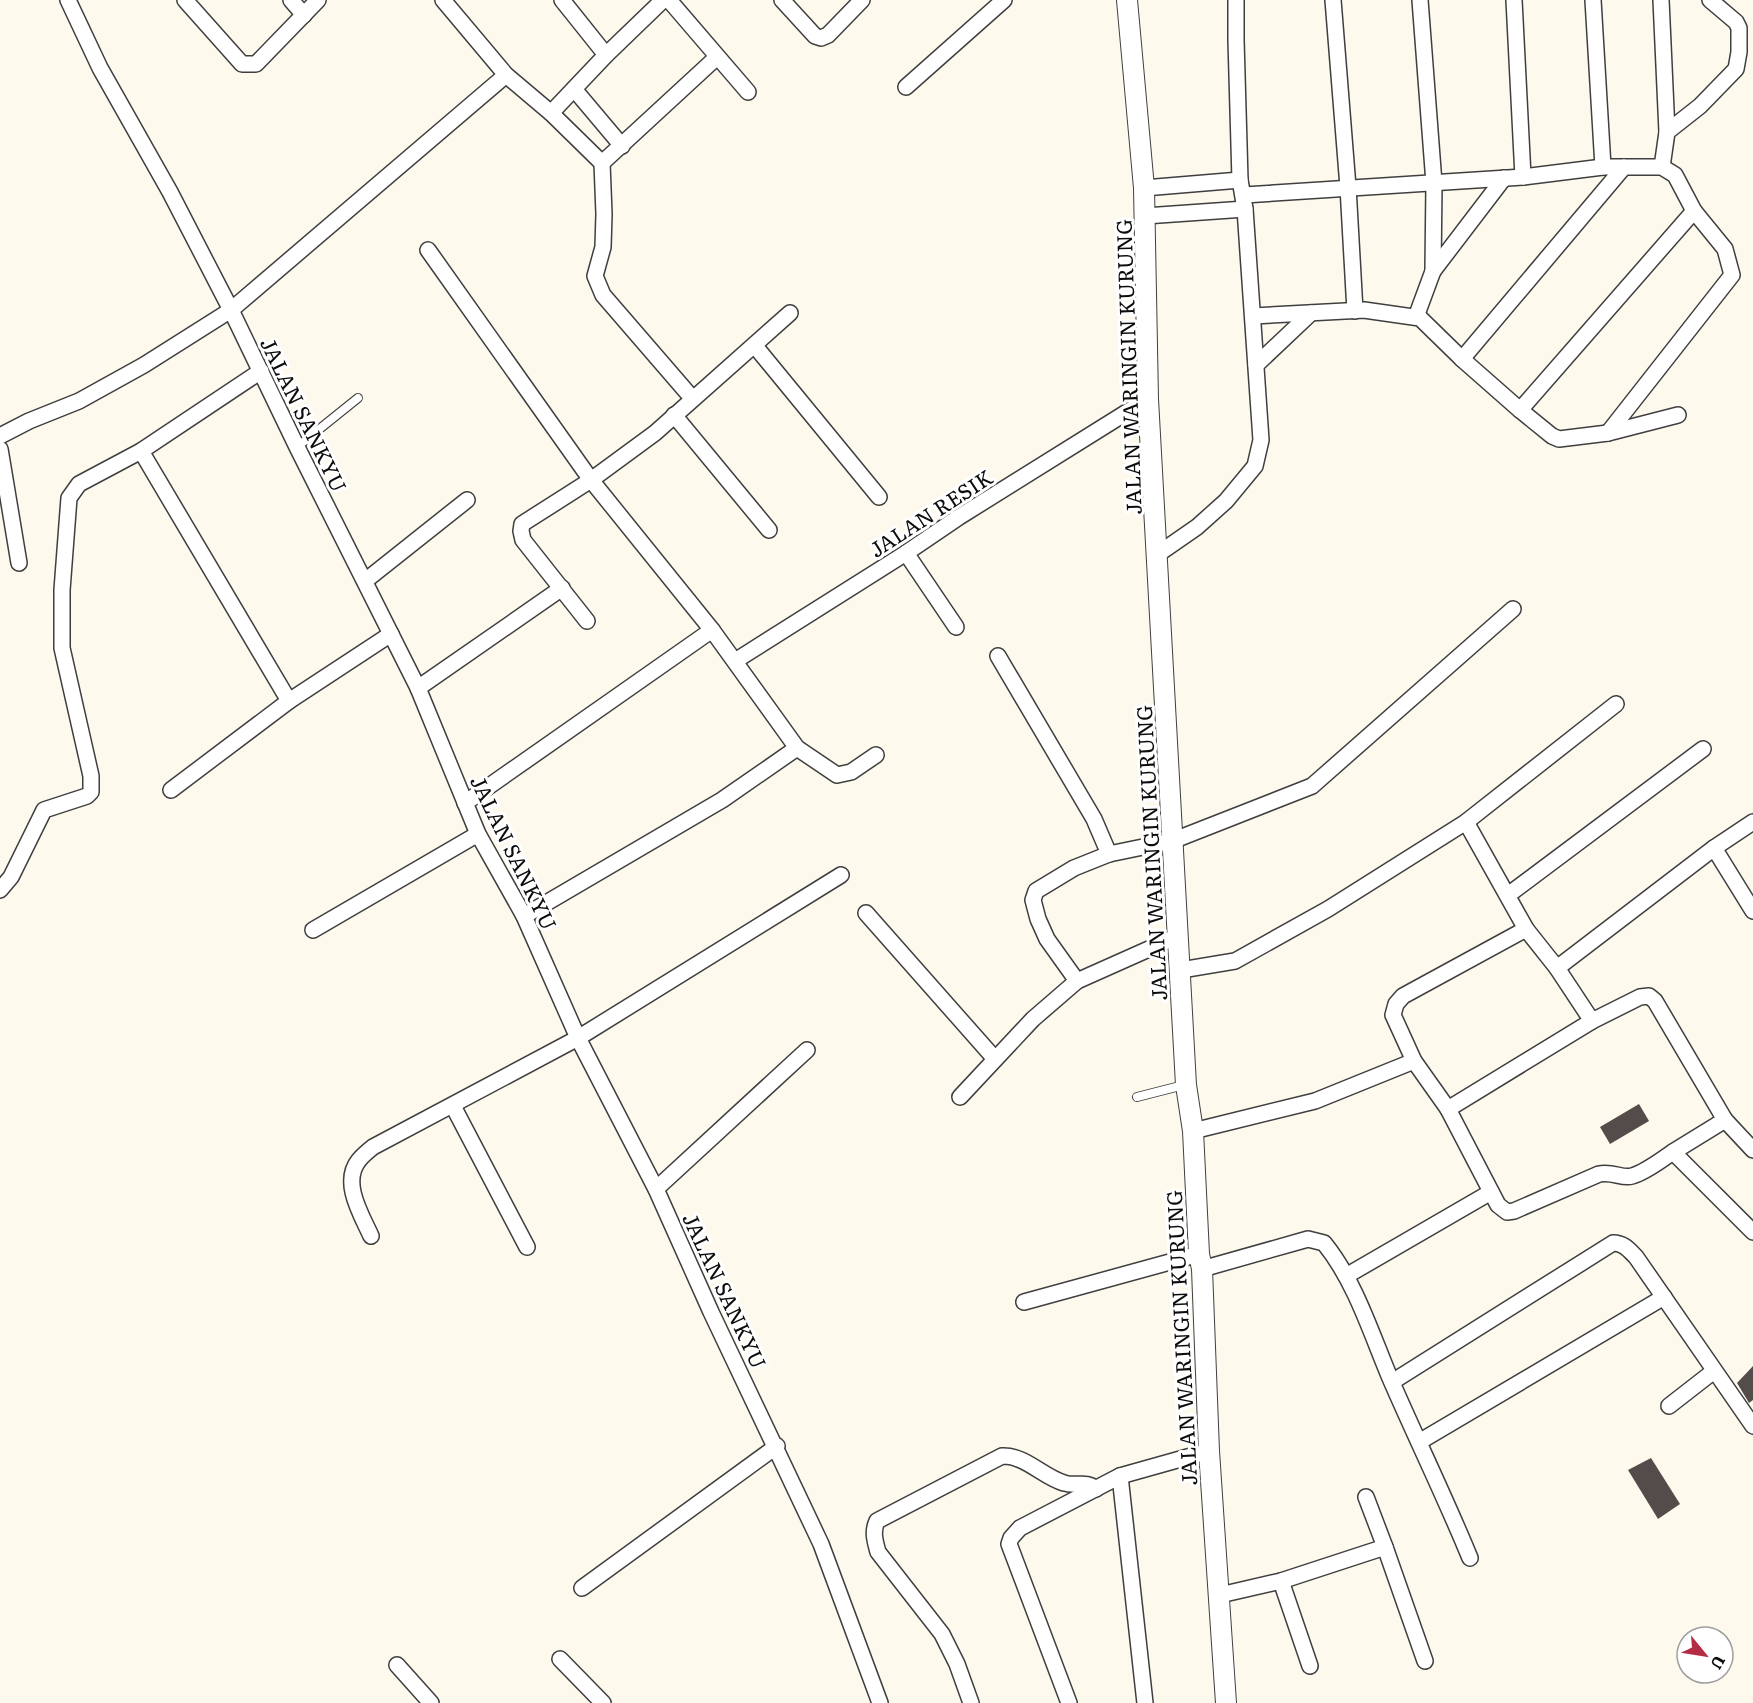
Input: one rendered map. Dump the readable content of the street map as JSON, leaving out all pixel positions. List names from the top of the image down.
{
  "streets": {
    "street": ["JALAN WARINGIN KURUNG", "JALAN SANKYU", "JALAN RESIK"]
  },
  "crossings": [
    ["JALAN WARINGIN KURUNG", "JALAN RESIK"]
  ],
  "north": "bottom right"
}
